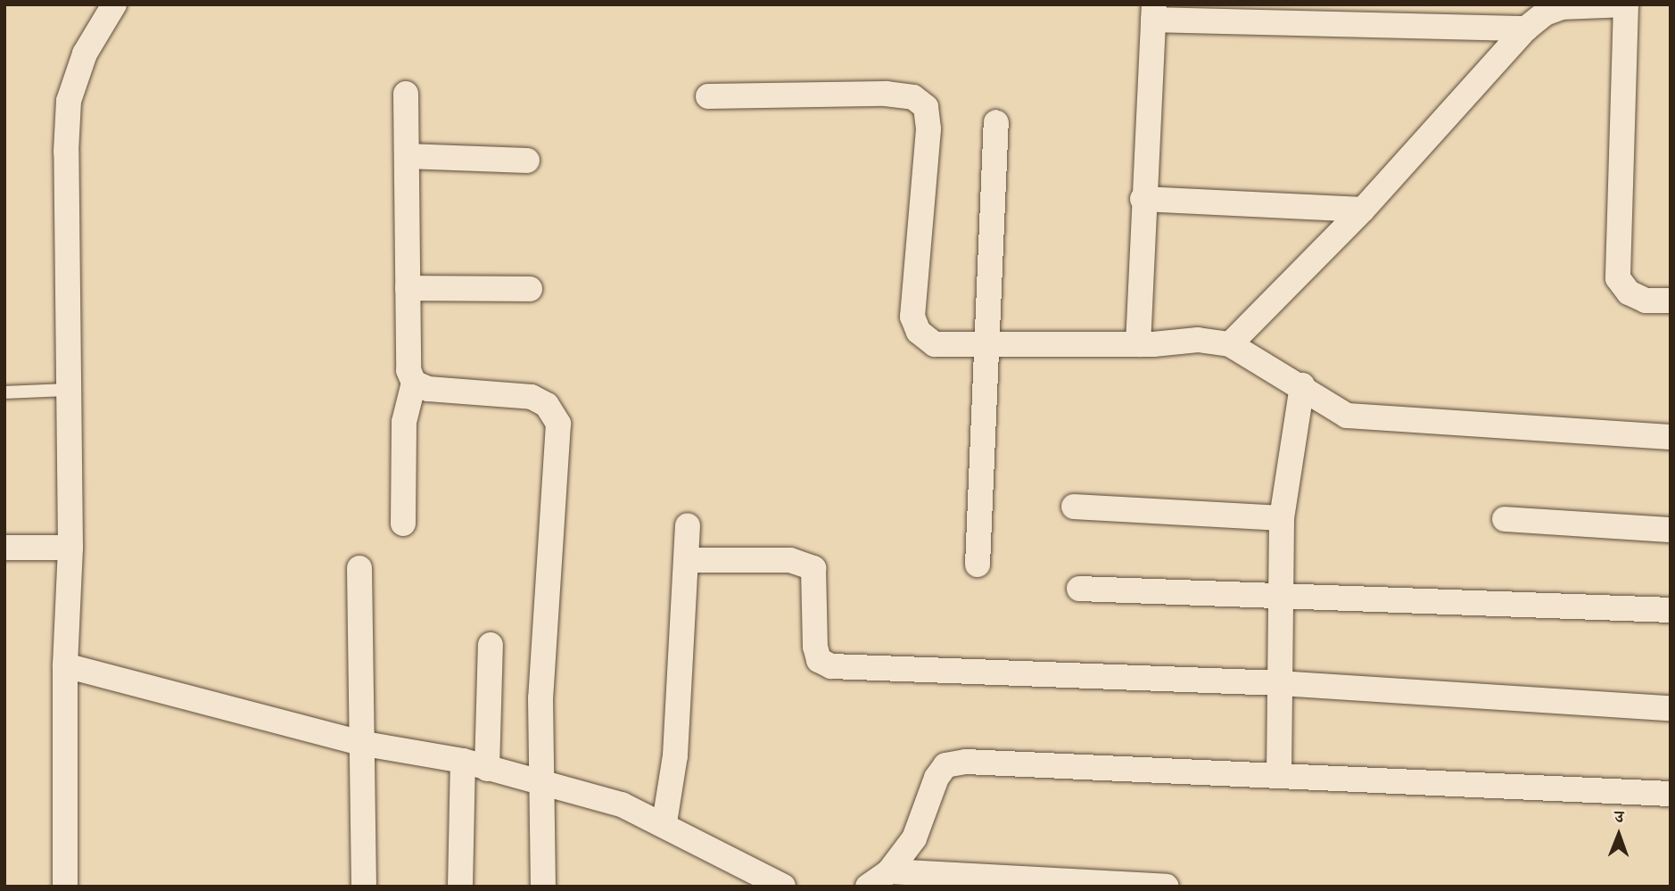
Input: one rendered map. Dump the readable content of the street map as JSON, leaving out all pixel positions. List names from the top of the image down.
{
  "north": "top"
}
